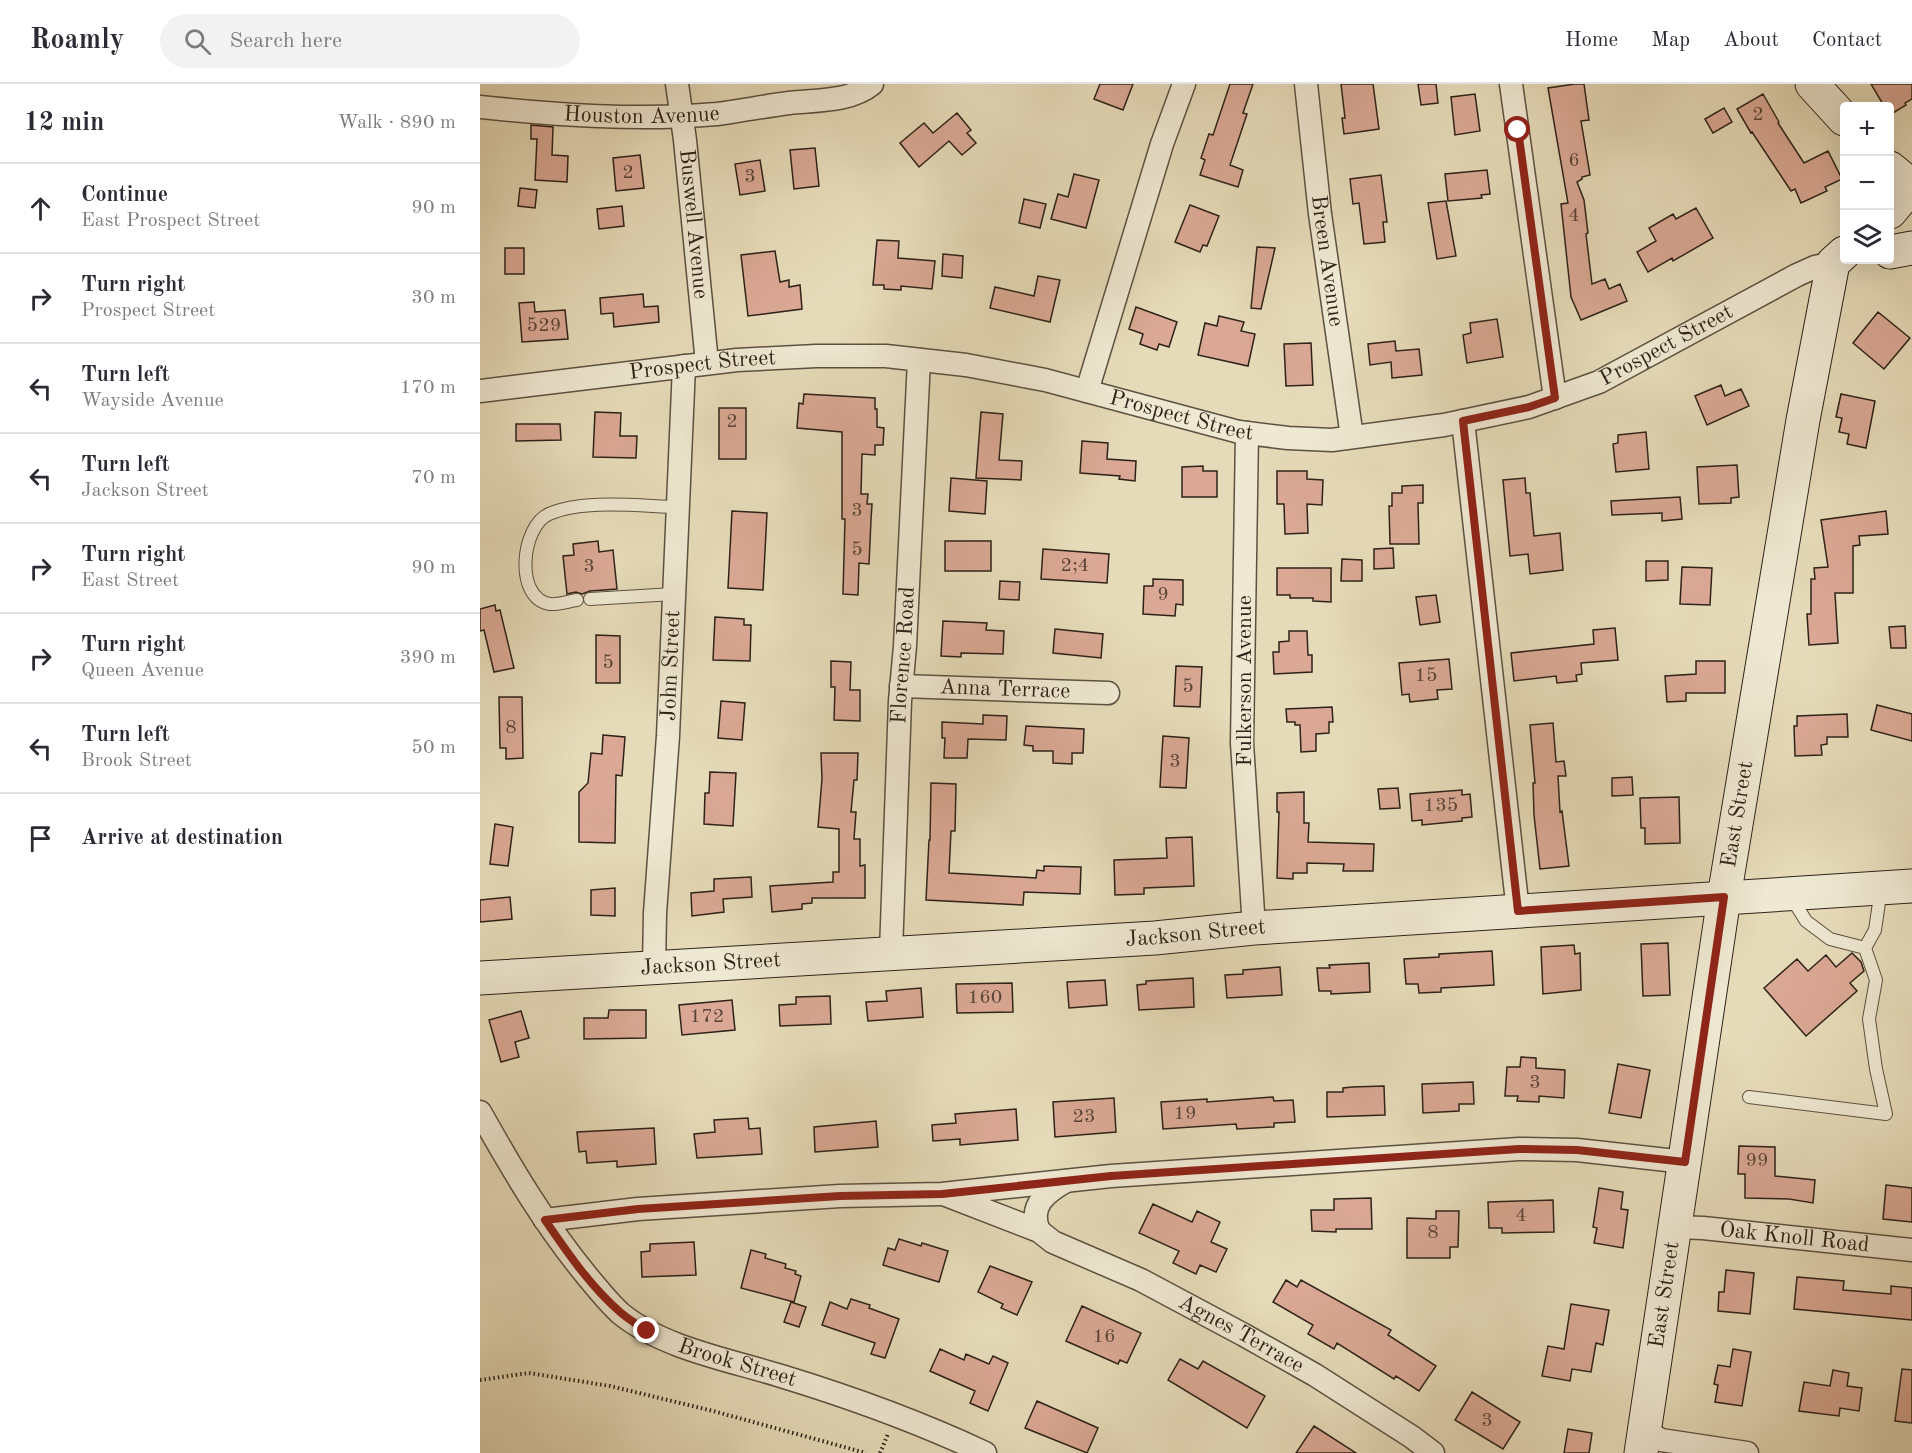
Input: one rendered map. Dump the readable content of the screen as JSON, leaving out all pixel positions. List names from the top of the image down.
{
  "streets": {
    "main road": ["East Street", "Jackson Street"],
    "street": [
      "Houston Avenue",
      "Buswell Avenue",
      "Breen Avenue",
      "Prospect Street",
      "Florence Road",
      "John Street",
      "Fulkerson Avenue",
      "Anna Terrace",
      "Oak Knoll Road",
      "Agnes Terrace",
      "Brook Street"
    ]
  },
  "crossings": [
    ["Houston Avenue", "Buswell Avenue"],
    ["Buswell Avenue", "Prospect Street"],
    ["Breen Avenue", "Prospect Street"],
    ["Prospect Street", "Florence Road"],
    ["Prospect Street", "John Street"],
    ["Prospect Street", "Fulkerson Avenue"],
    ["Florence Road", "Anna Terrace"],
    ["Florence Road", "Jackson Street"],
    ["John Street", "Jackson Street"],
    ["Fulkerson Avenue", "Jackson Street"],
    ["East Street", "Jackson Street"],
    ["East Street", "Oak Knoll Road"]
  ],
  "house_numbers": [
    "2",
    "6",
    "2",
    "3",
    "4",
    "529",
    "2",
    "3",
    "5",
    "2;4",
    "3",
    "9",
    "5",
    "15",
    "5",
    "8",
    "3",
    "135",
    "160",
    "172",
    "3",
    "19",
    "23",
    "99",
    "4",
    "8",
    "16",
    "3"
  ],
  "page": {
    "header": "Roamly",
    "search": "Search here",
    "nav": [
      "Home",
      "Map",
      "About",
      "Contact"
    ],
    "heading": ["12 min", "Walk · 890 m"],
    "map_buttons": ["+", "−"],
    "list": [
      ["Continue", "East Prospect Street", "90 m"],
      ["Turn right", "Prospect Street", "30 m"],
      ["Turn left", "Wayside Avenue", "170 m"],
      ["Turn left", "Jackson Street", "70 m"],
      ["Turn right", "East Street", "90 m"],
      ["Turn right", "Queen Avenue", "390 m"],
      ["Turn left", "Brook Street", "50 m"],
      "Arrive at destination"
    ]
  }
}
